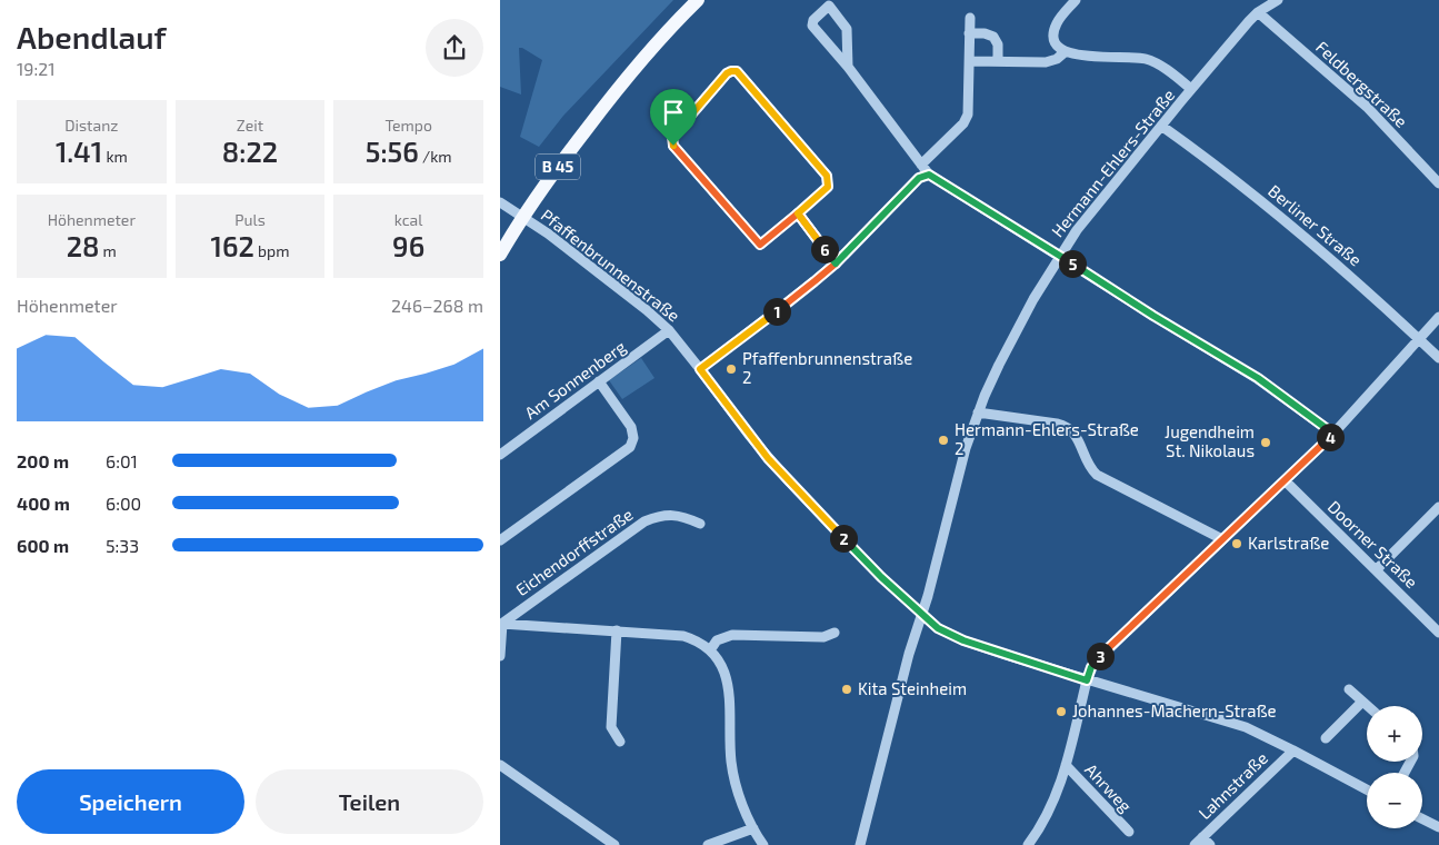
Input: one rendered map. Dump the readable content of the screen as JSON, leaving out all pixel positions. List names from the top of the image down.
{
  "streets": {
    "main road": ["B 45"],
    "street": [
      "Feldbergstraße",
      "Hermann-Ehlers-Straße",
      "Berliner Straße",
      "Pfaffenbrunnenstraße",
      "Am Sonnenberg",
      "Doorner Straße",
      "Eichendorffstraße",
      "Lahnstraße",
      "Ahrweg"
    ]
  },
  "crossings": [
    ["Feldbergstraße", "Hermann-Ehlers-Straße"],
    ["Hermann-Ehlers-Straße", "Berliner Straße"],
    ["Hermann-Ehlers-Straße", "Pfaffenbrunnenstraße"],
    ["B 45", "Pfaffenbrunnenstraße"],
    ["Pfaffenbrunnenstraße", "Am Sonnenberg"],
    ["Pfaffenbrunnenstraße", "Lahnstraße"]
  ],
  "places": [
    "Pfaffenbrunnenstraße 2",
    "Hermann-Ehlers-Straße 2",
    "Jugendheim St. Nikolaus",
    "Karlstraße",
    "Kita Steinheim",
    "Johannes-Machern-Straße"
  ],
  "page": {
    "heading": ["Abendlauf", "19:21"],
    "stats": [
      ["Distanz", "1.41 km"],
      ["Zeit", "8:22"],
      ["Tempo", "5:56 /km"],
      ["Höhenmeter", "28 m"],
      ["Puls", "162 bpm"],
      ["kcal", "96"]
    ],
    "pins": [
      "6",
      "5",
      "1",
      "4",
      "2",
      "3"
    ],
    "chart": ["Höhenmeter", "246–268 m"],
    "list": [
      {
        "name": "200 m",
        "note": "6:01"
      },
      {
        "name": "400 m",
        "note": "6:00"
      },
      {
        "name": "600 m",
        "note": "5:33"
      }
    ],
    "map_buttons": ["+", "−"],
    "buttons": ["Speichern", "Teilen"]
  }
}
